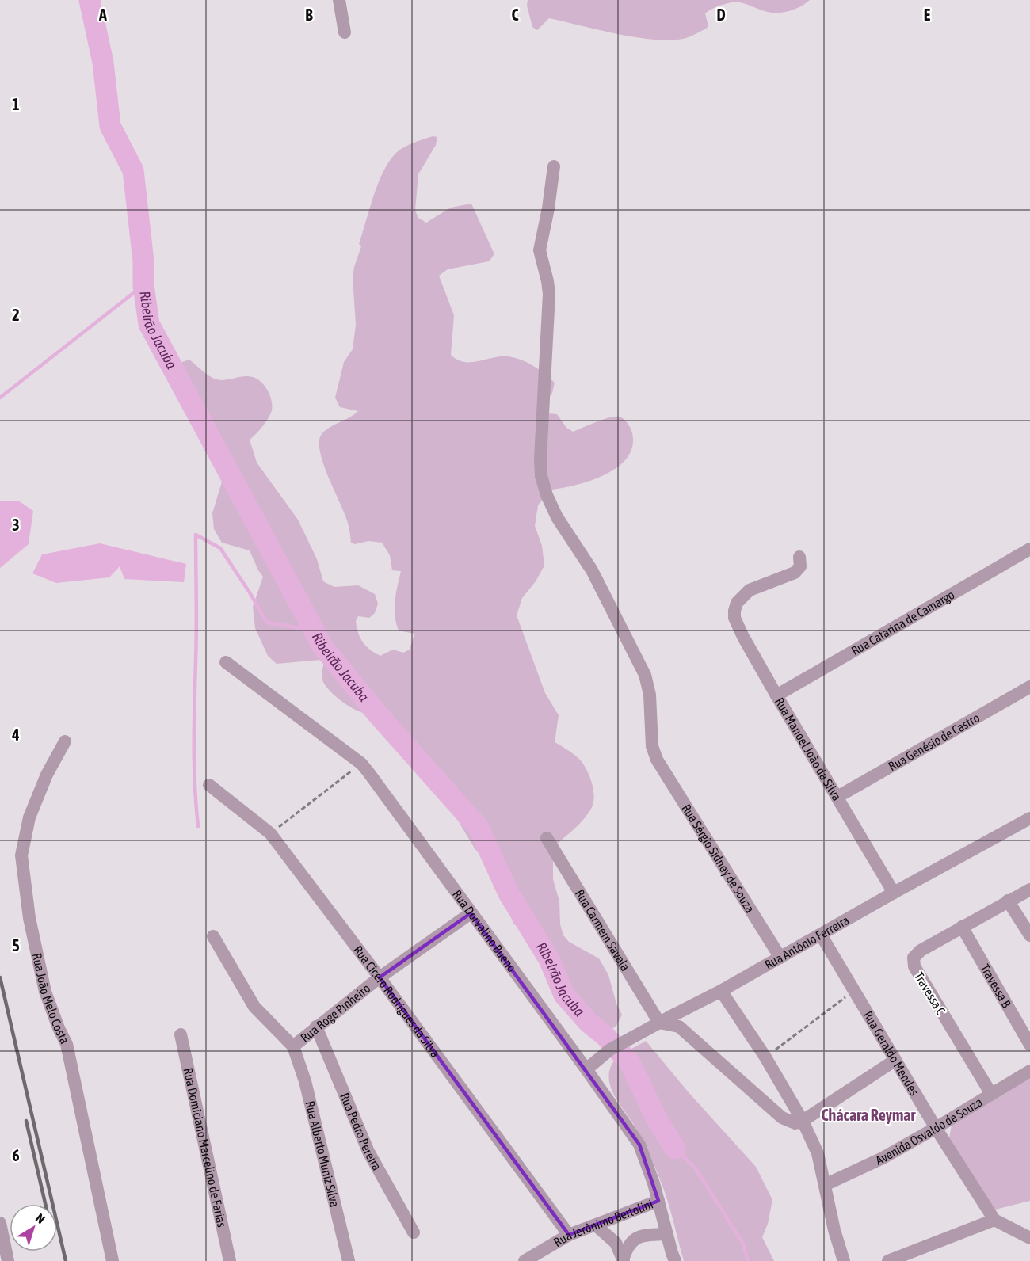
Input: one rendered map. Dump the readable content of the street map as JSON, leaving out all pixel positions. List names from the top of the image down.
{
  "streets": {
    "street": [
      "Rua Catarina de Camargo",
      "Rua Genésio de Castro",
      "Rua Manoel João da Silva",
      "Rua Sérgio Sidney de Souza",
      "Rua Carmem Savala",
      "Rua Dorvalino Bueno",
      "Rua Antônio Ferreira",
      "Travessa B",
      "Travessa C",
      "Rua João Melo Costa",
      "Rua Cícero Rodrigues da Silva",
      "Rua Roge Pinheiro",
      "Rua Geraldo Mendes",
      "Avenida Osvaldo de Souza",
      "Rua Pedro Pereira",
      "Rua Domiciano Marcelino de Farias",
      "Rua Alberto Muniz Silva",
      "Rua Jerônimo Bertolini"
    ]
  },
  "crossings": [
    ["Rua Catarina de Camargo", "Rua Manoel João da Silva"],
    ["Rua Genésio de Castro", "Rua Manoel João da Silva"],
    ["Rua Manoel João da Silva", "Rua Antônio Ferreira"],
    ["Rua Sérgio Sidney de Souza", "Rua Antônio Ferreira"],
    ["Rua Carmem Savala", "Rua Antônio Ferreira"],
    ["Rua Dorvalino Bueno", "Rua Antônio Ferreira"],
    ["Rua Dorvalino Bueno", "Rua Roge Pinheiro"],
    ["Rua Dorvalino Bueno", "Rua Jerônimo Bertolini"],
    ["Rua Antônio Ferreira", "Rua Geraldo Mendes"],
    ["Travessa B", "Travessa C"],
    ["Travessa C", "Avenida Osvaldo de Souza"],
    ["Rua Cícero Rodrigues da Silva", "Rua Roge Pinheiro"],
    ["Rua Cícero Rodrigues da Silva", "Rua Jerônimo Bertolini"],
    ["Rua Roge Pinheiro", "Rua Pedro Pereira"],
    ["Rua Roge Pinheiro", "Rua Alberto Muniz Silva"],
    ["Rua Geraldo Mendes", "Avenida Osvaldo de Souza"]
  ],
  "districts": ["Chácara Reymar"],
  "water": ["Ribeirão Jacuba"],
  "north": "top right",
  "grid": {
    "columns": [
      "A",
      "B",
      "C",
      "D",
      "E"
    ],
    "rows": [
      "1",
      "2",
      "3",
      "4",
      "5",
      "6"
    ]
  }
}
